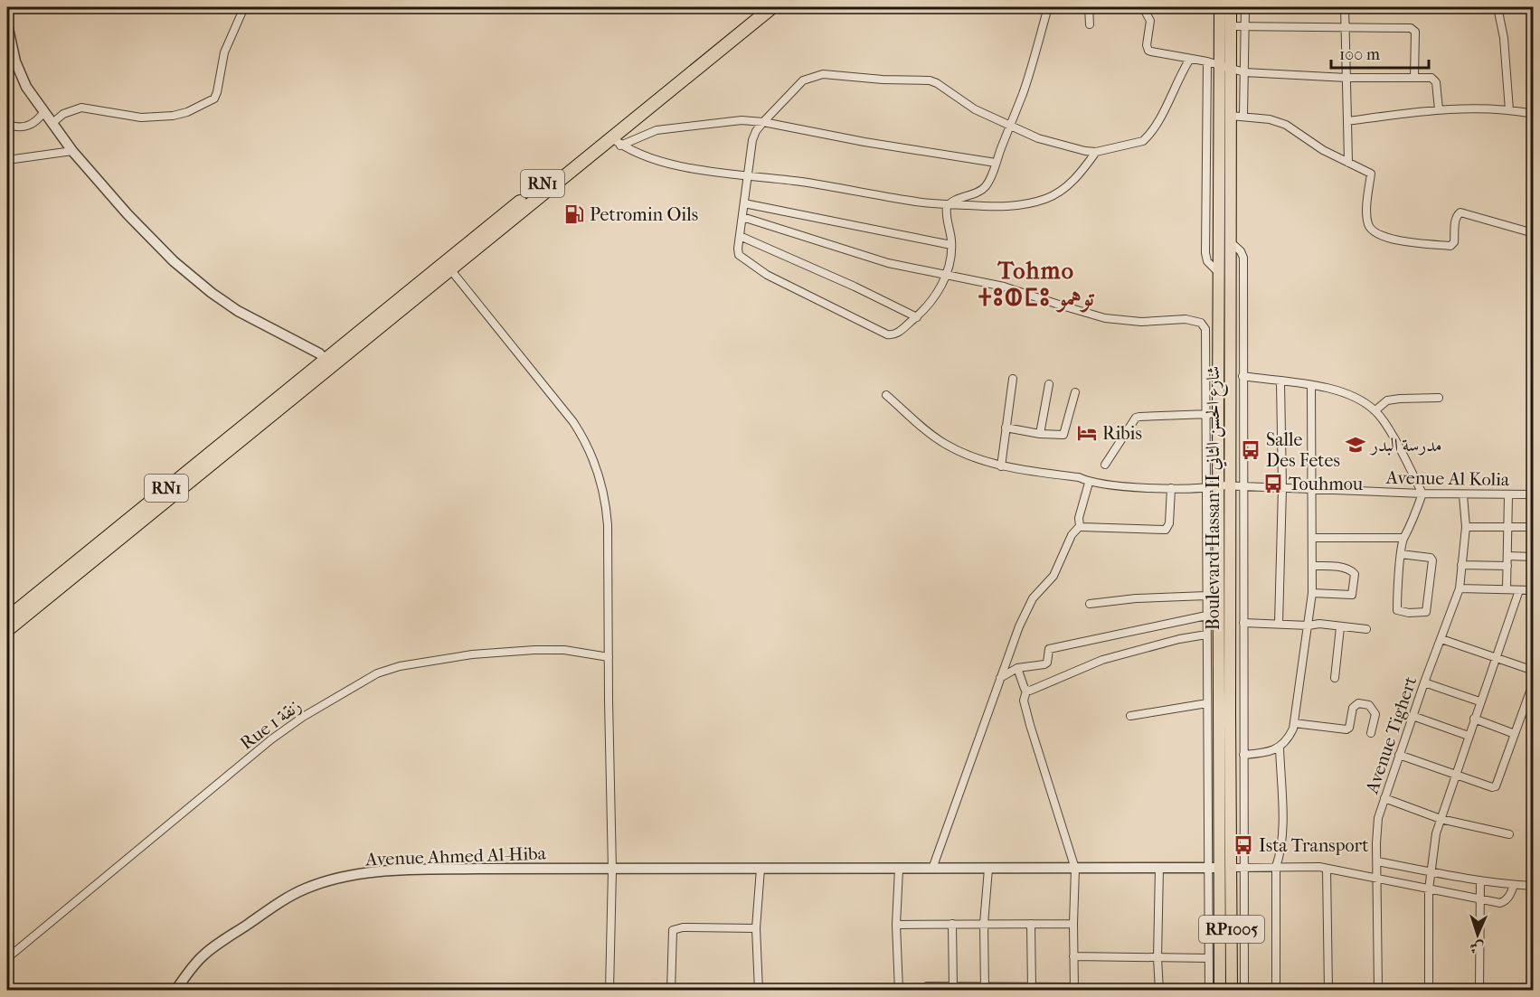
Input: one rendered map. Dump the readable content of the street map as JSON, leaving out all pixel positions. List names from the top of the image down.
{
  "streets": {
    "highway": ["RN1"],
    "main road": ["Boulevard Hassan II شارع الحسن الثاني", "RP1005"],
    "street": [
      "Avenue Al Kolia",
      "Rue 1 زنقة",
      "Avenue Tighert",
      "Avenue Ahmed Al-Hiba"
    ]
  },
  "crossings": [
    ["Avenue Al Kolia", "Boulevard Hassan II شارع الحسن الثاني"],
    ["Avenue Al Kolia", "Avenue Tighert"],
    ["Boulevard Hassan II شارع الحسن الثاني", "Avenue Ahmed Al-Hiba"]
  ],
  "districts": ["Tohmo ⵜⵓⵀⵎⵓ توهمو"],
  "places": {
    "fuel station": ["Petromin Oils"],
    "hotel": ["Ribis"],
    "school or university": ["مدرسة البدر"],
    "bus stop": ["Salle Des Fetes", "Touhmou", "Ista Transport"]
  },
  "scale_bar": "100 m",
  "north": "bottom"
}
